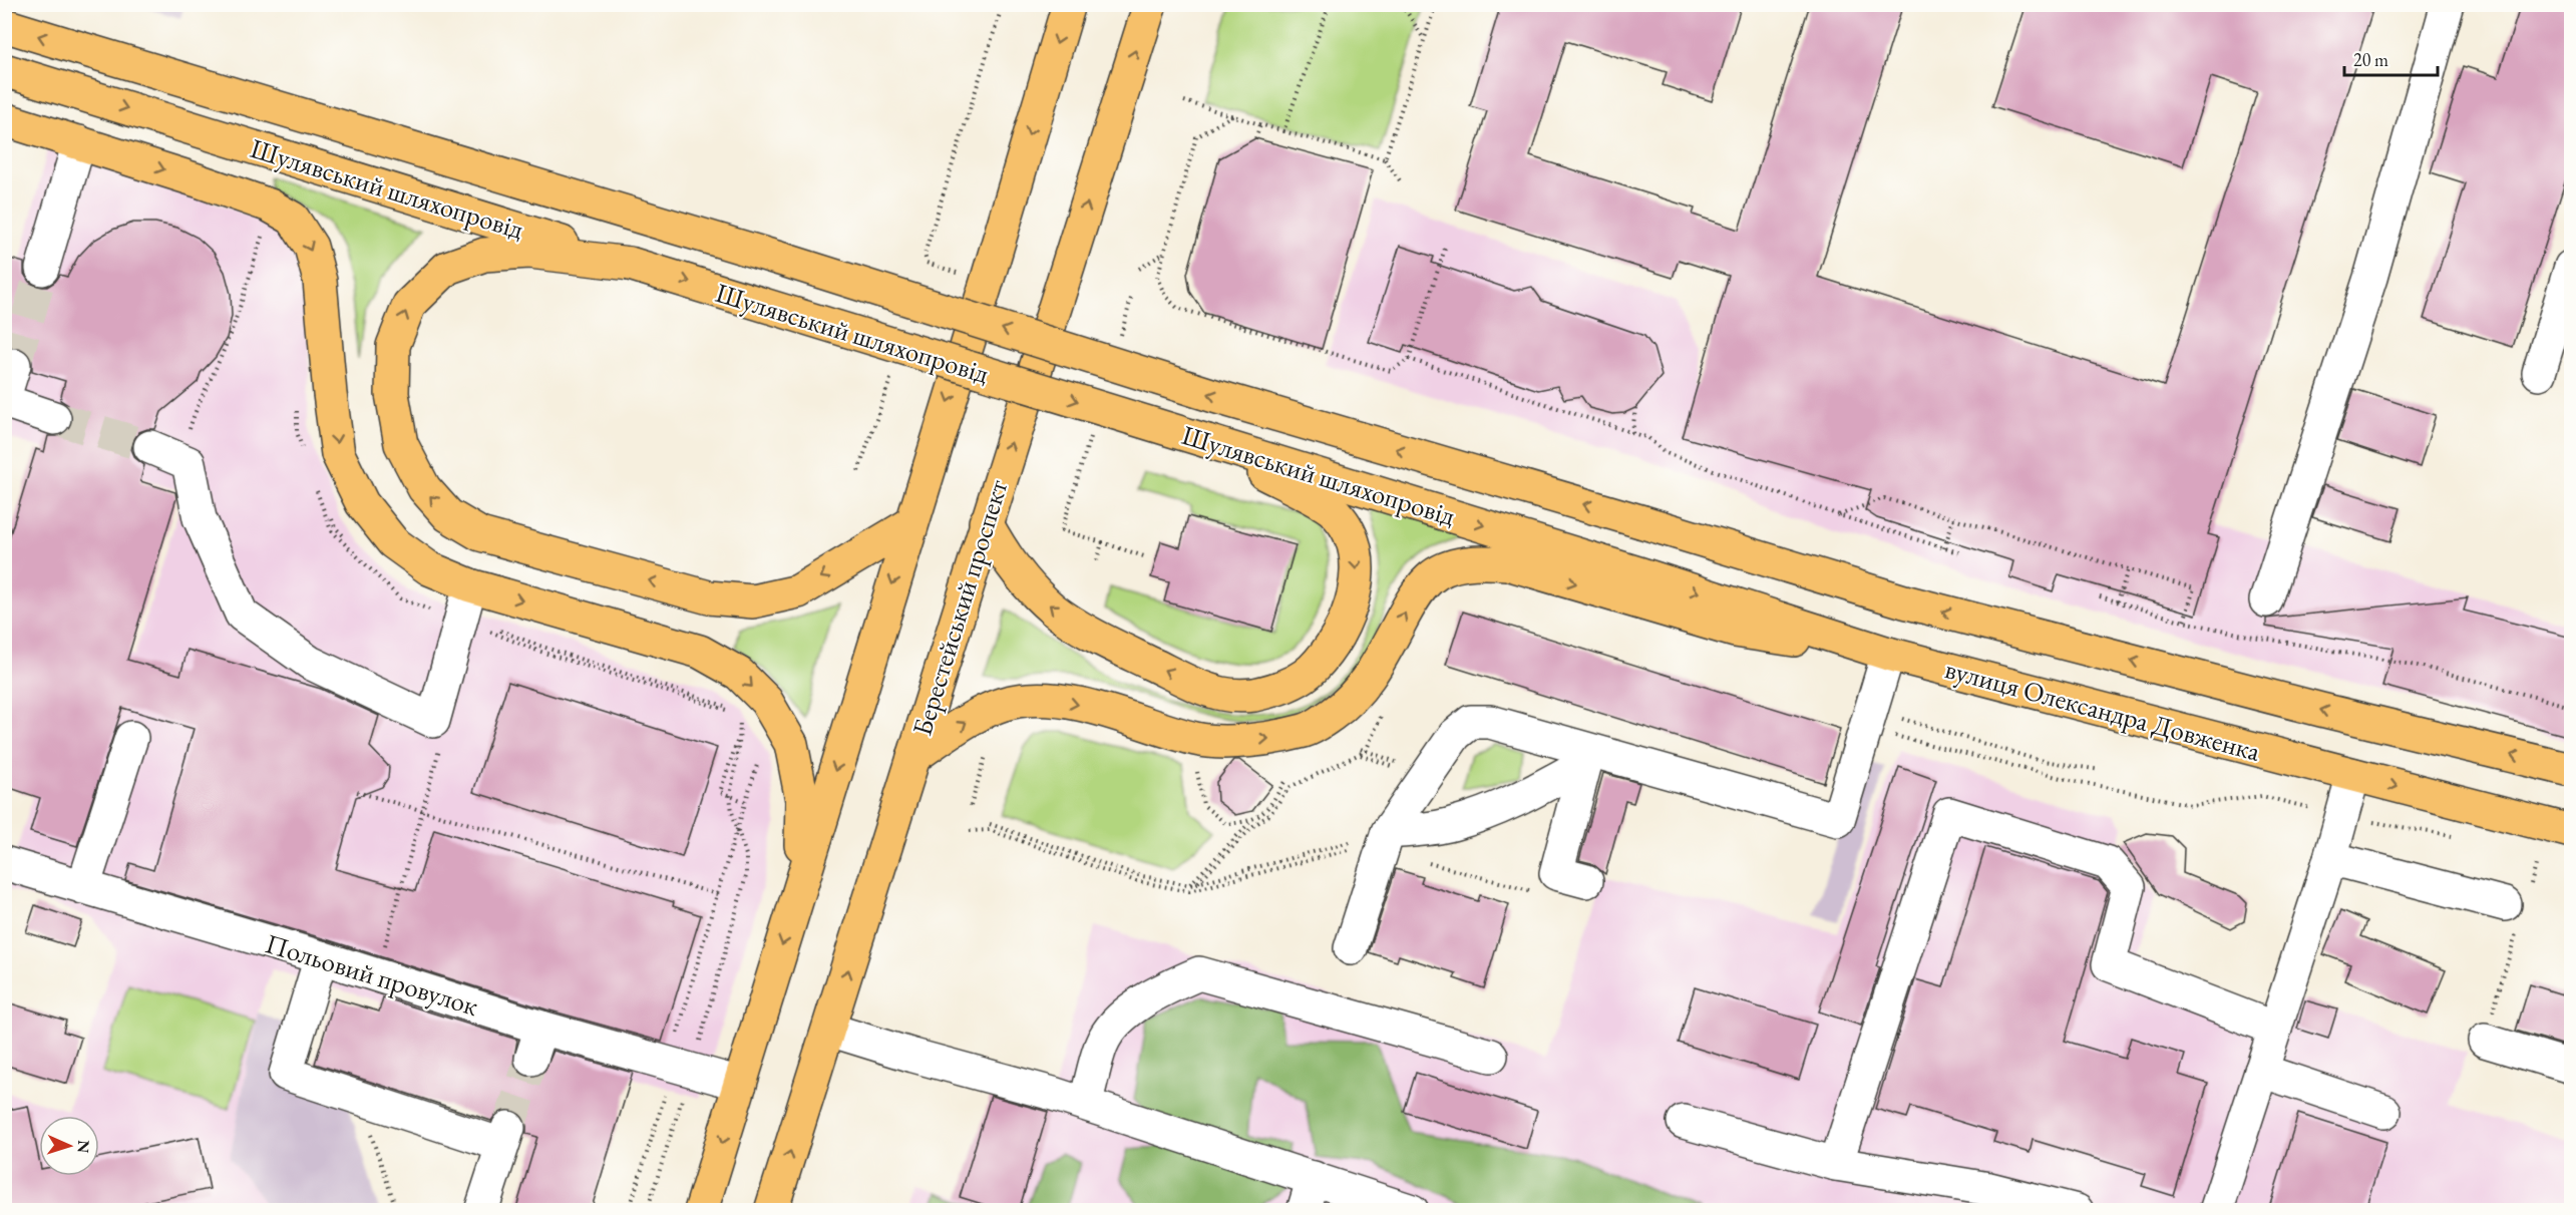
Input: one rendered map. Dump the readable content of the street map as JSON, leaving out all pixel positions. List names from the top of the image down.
{
  "streets": {
    "main road": ["Шулявський шляхопровід", "Берестейський проспект", "вулиця Олександра Довженка"],
    "lane": ["Польовий провулок"]
  },
  "crossings": [
    ["Шулявський шляхопровід", "вулиця Олександра Довженка"]
  ],
  "scale_bar": "20 m",
  "north": "right"
}
